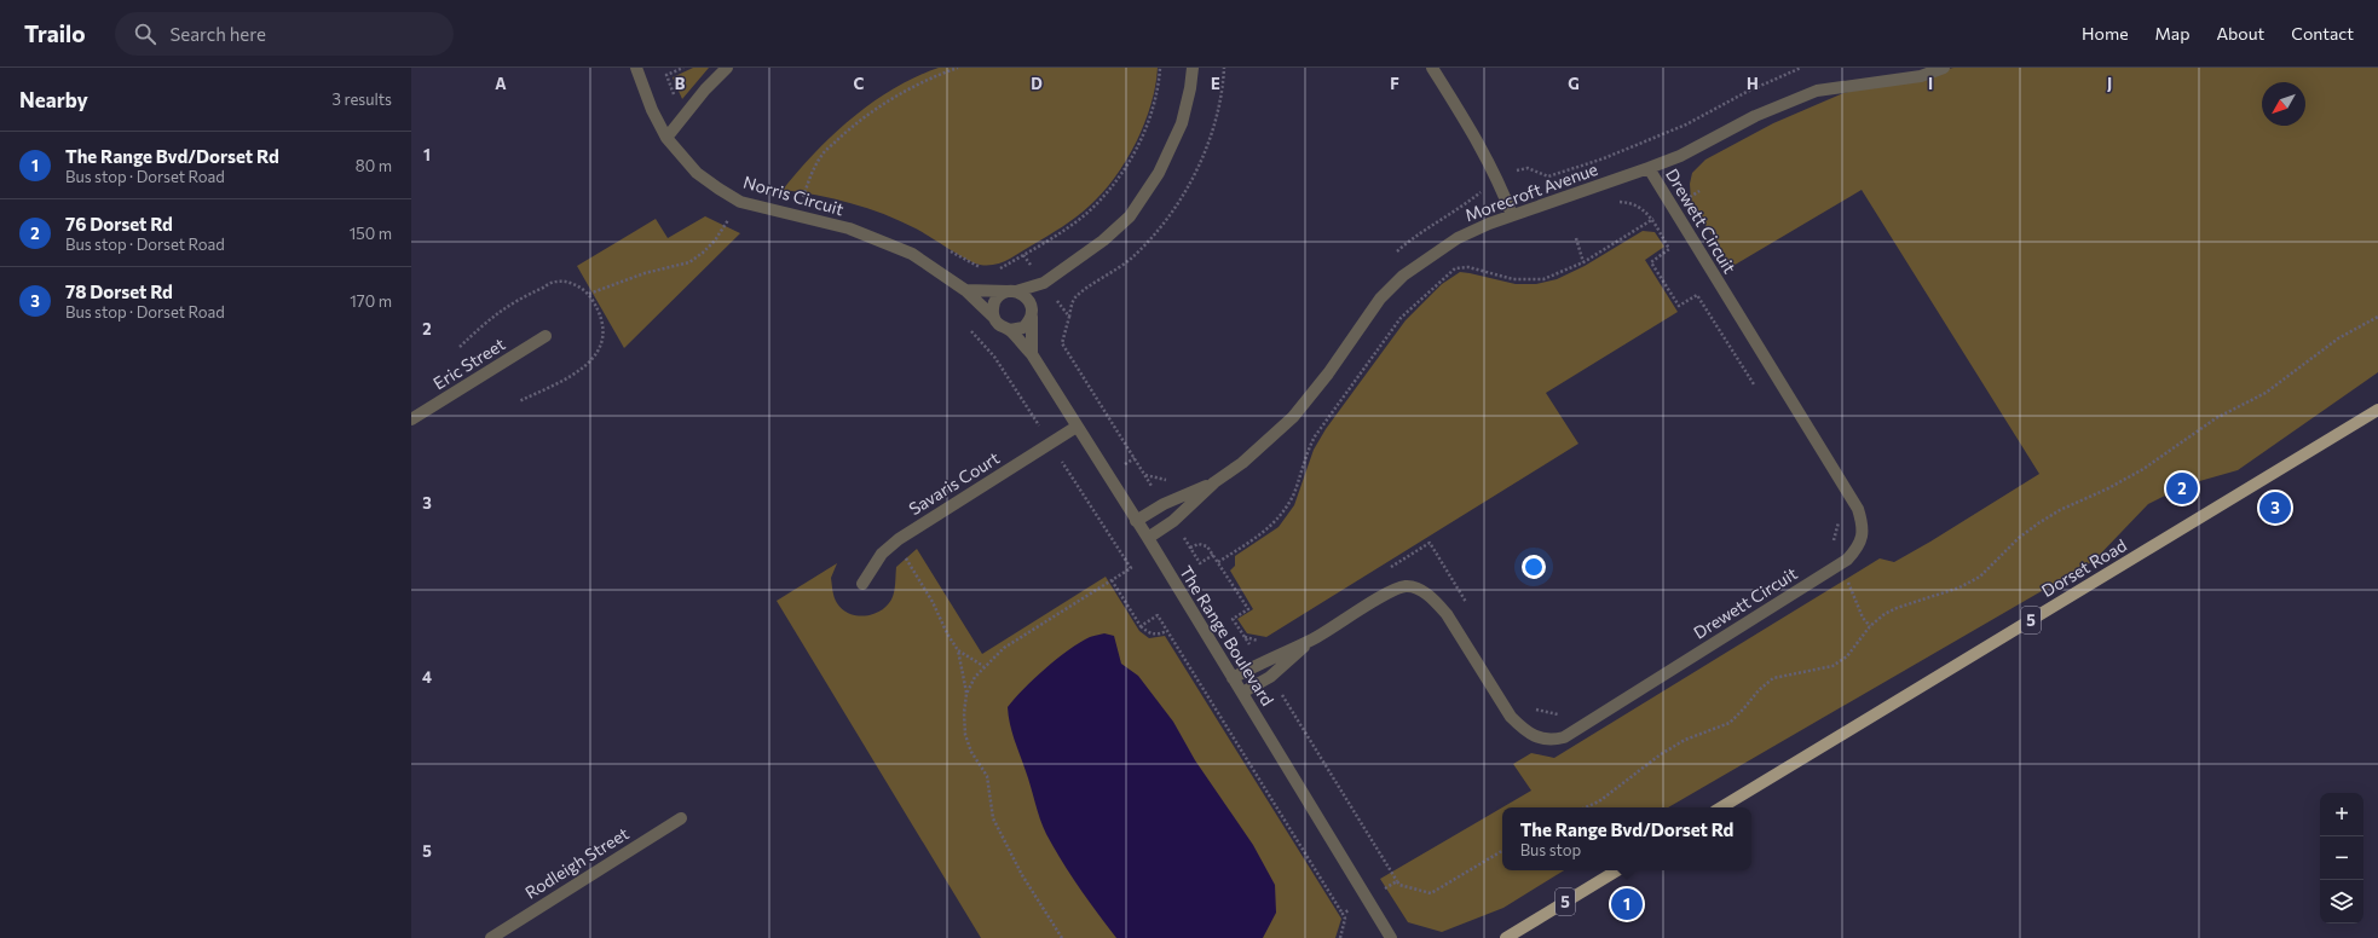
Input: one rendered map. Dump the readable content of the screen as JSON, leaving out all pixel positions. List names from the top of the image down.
{
  "streets": {
    "main road": ["Dorset Road", "5"],
    "street": [
      "Morecroft Avenue",
      "Norris Circuit",
      "Drewett Circuit",
      "Eric Street",
      "Savaris Court",
      "The Range Boulevard",
      "Rodleigh Street"
    ]
  },
  "crossings": [
    ["Morecroft Avenue", "Drewett Circuit"],
    ["Morecroft Avenue", "The Range Boulevard"],
    ["Norris Circuit", "The Range Boulevard"],
    ["Drewett Circuit", "The Range Boulevard"],
    ["Savaris Court", "The Range Boulevard"]
  ],
  "north": "bottom left",
  "page": {
    "header": "Trailo",
    "search": "Search here",
    "nav": [
      "Home",
      "Map",
      "About",
      "Contact"
    ],
    "heading": ["Nearby", "3 results"],
    "list": [
      {
        "mark": "1",
        "name": "The Range Bvd/Dorset Rd",
        "note": "Bus stop · Dorset Road",
        "value": "80 m"
      },
      {
        "mark": "2",
        "name": "76 Dorset Rd",
        "note": "Bus stop · Dorset Road",
        "value": "150 m"
      },
      {
        "mark": "3",
        "name": "78 Dorset Rd",
        "note": "Bus stop · Dorset Road",
        "value": "170 m"
      }
    ],
    "pins": ["2", "3", "1"],
    "map_buttons": ["+", "−"],
    "popup": ["The Range Bvd/Dorset Rd", "Bus stop"]
  },
  "grid": {
    "columns": [
      "A",
      "B",
      "C",
      "D",
      "E",
      "F",
      "G",
      "H",
      "I",
      "J"
    ],
    "rows": [
      "1",
      "2",
      "3",
      "4",
      "5"
    ]
  }
}
